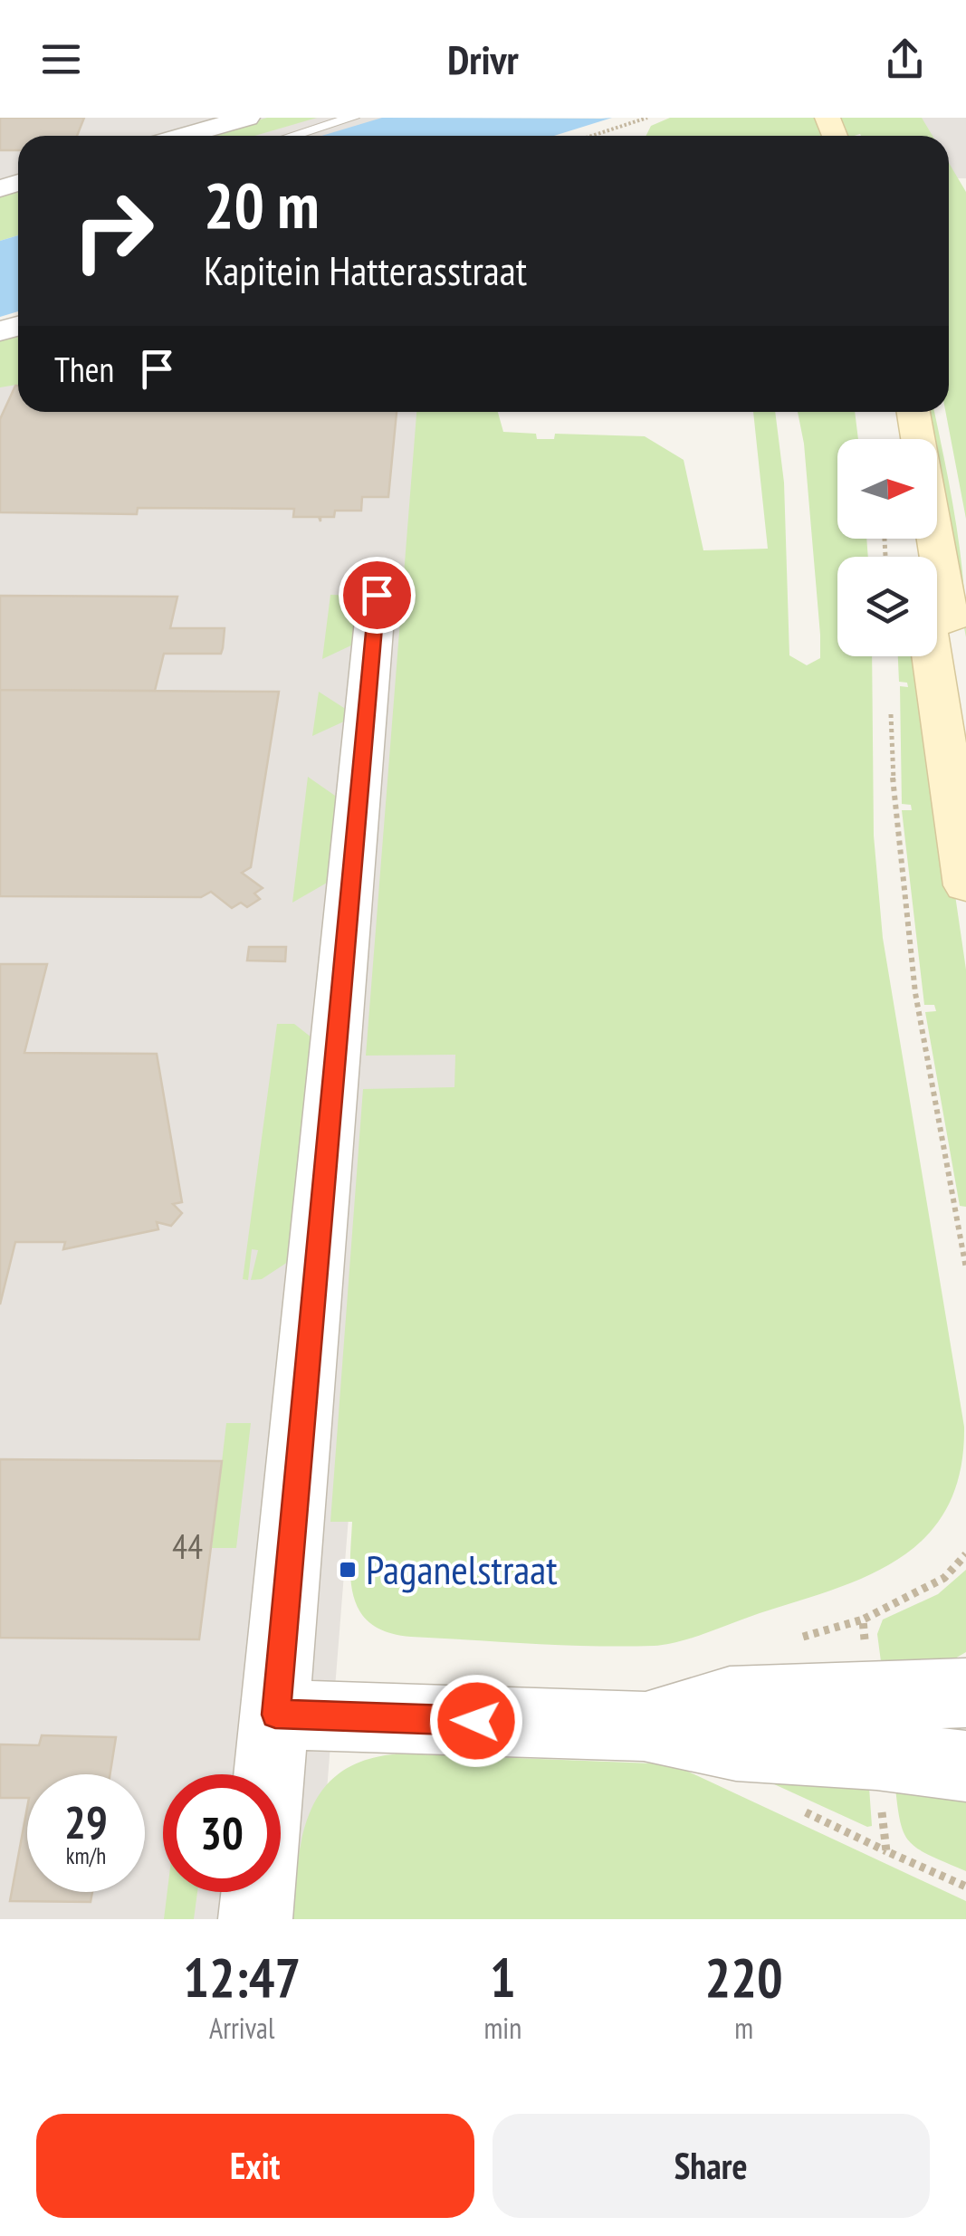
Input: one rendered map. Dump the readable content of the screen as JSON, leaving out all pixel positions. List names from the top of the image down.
{
  "places": {
    "transit": ["Paganelstraat"]
  },
  "house_numbers": ["44"],
  "north": "right",
  "page": {
    "header": "Drivr",
    "turn": ["20 m", "Kapitein Hatterasstraat"],
    "then": "Then",
    "speed": "29 km/h",
    "limit": "30",
    "eta": [
      "12:47",
      "Arrival",
      "1",
      "min",
      "220",
      "m"
    ],
    "buttons": ["Exit", "Share"]
  }
}
